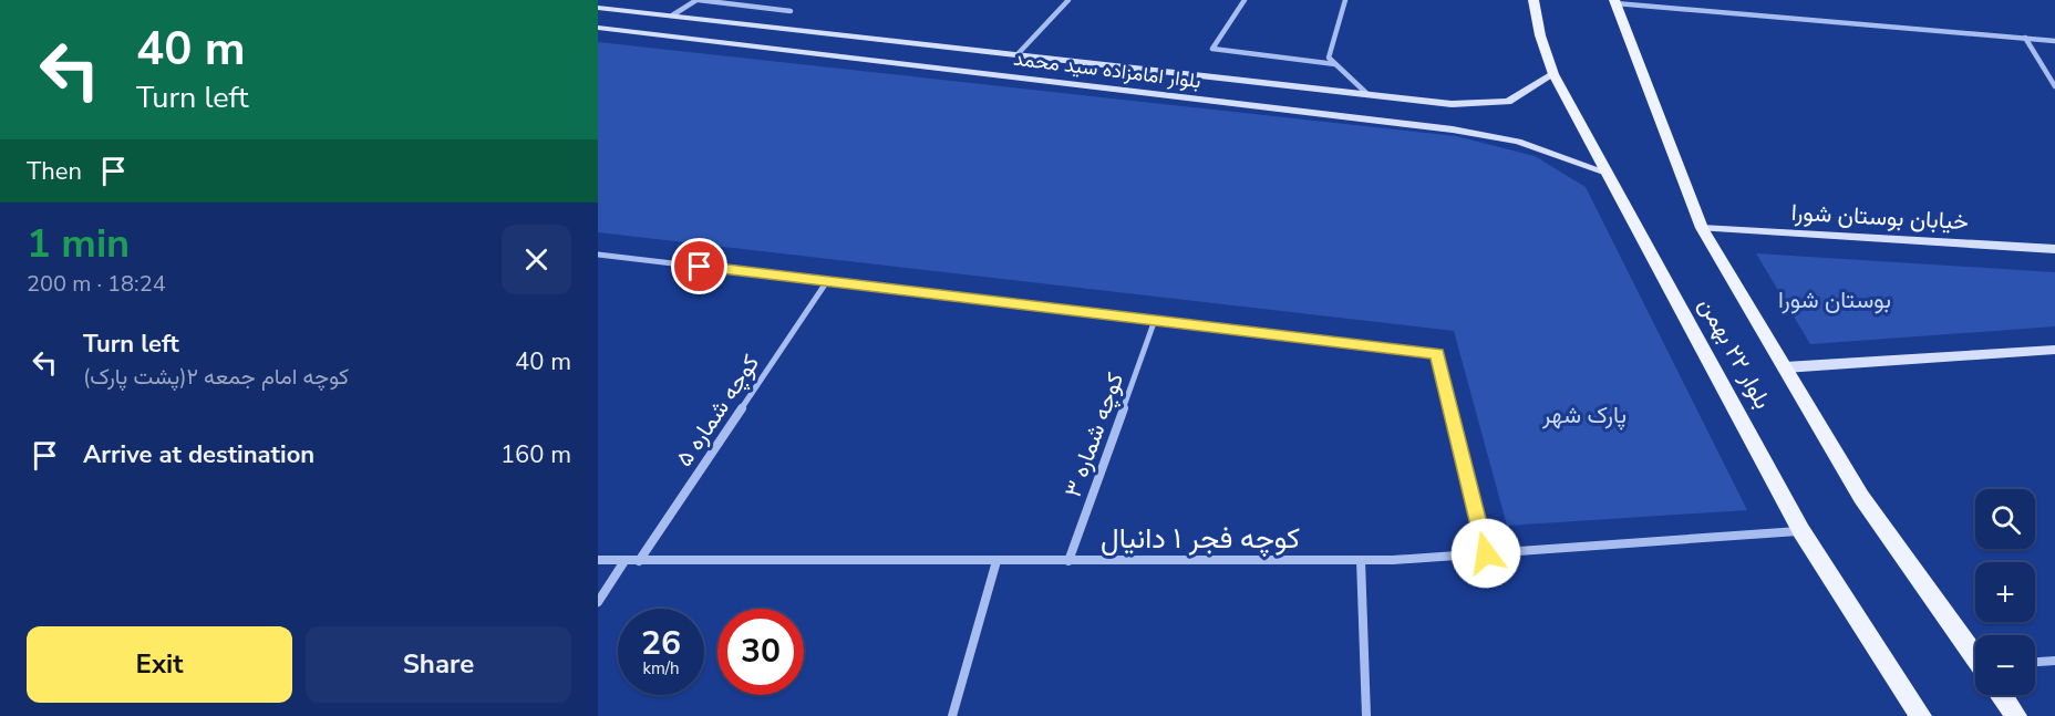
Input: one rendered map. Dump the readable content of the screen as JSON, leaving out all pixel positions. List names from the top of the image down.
{
  "streets": {
    "main road": ["بلوار امامزاده سید محمد", "خیابان بوستان شورا", "بلوار ۲۲ بهمن"],
    "street": ["کوچه شماره ۵", "کوچه شماره ۳", "کوچه فجر ۱ دانیال"]
  },
  "crossings": [
    ["بلوار امامزاده سید محمد", "بلوار ۲۲ بهمن"],
    ["خیابان بوستان شورا", "بلوار ۲۲ بهمن"],
    ["بلوار ۲۲ بهمن", "کوچه فجر ۱ دانیال"],
    ["کوچه شماره ۵", "کوچه فجر ۱ دانیال"],
    ["کوچه شماره ۳", "کوچه فجر ۱ دانیال"]
  ],
  "parks": ["بوستان شورا", "پارک شهر"],
  "page": {
    "turn": ["40 m", "Turn left"],
    "then": "Then",
    "heading": ["1 min", "200 m · 18:24"],
    "list": [
      {
        "name": "Turn left",
        "note": "کوچه امام جمعه ۲(پشت پارک)",
        "value": "40 m"
      },
      {
        "name": "Arrive at destination",
        "value": "160 m"
      }
    ],
    "map_buttons": ["+", "−"],
    "speed": "26 km/h",
    "limit": "30",
    "buttons": ["Exit", "Share"]
  }
}
